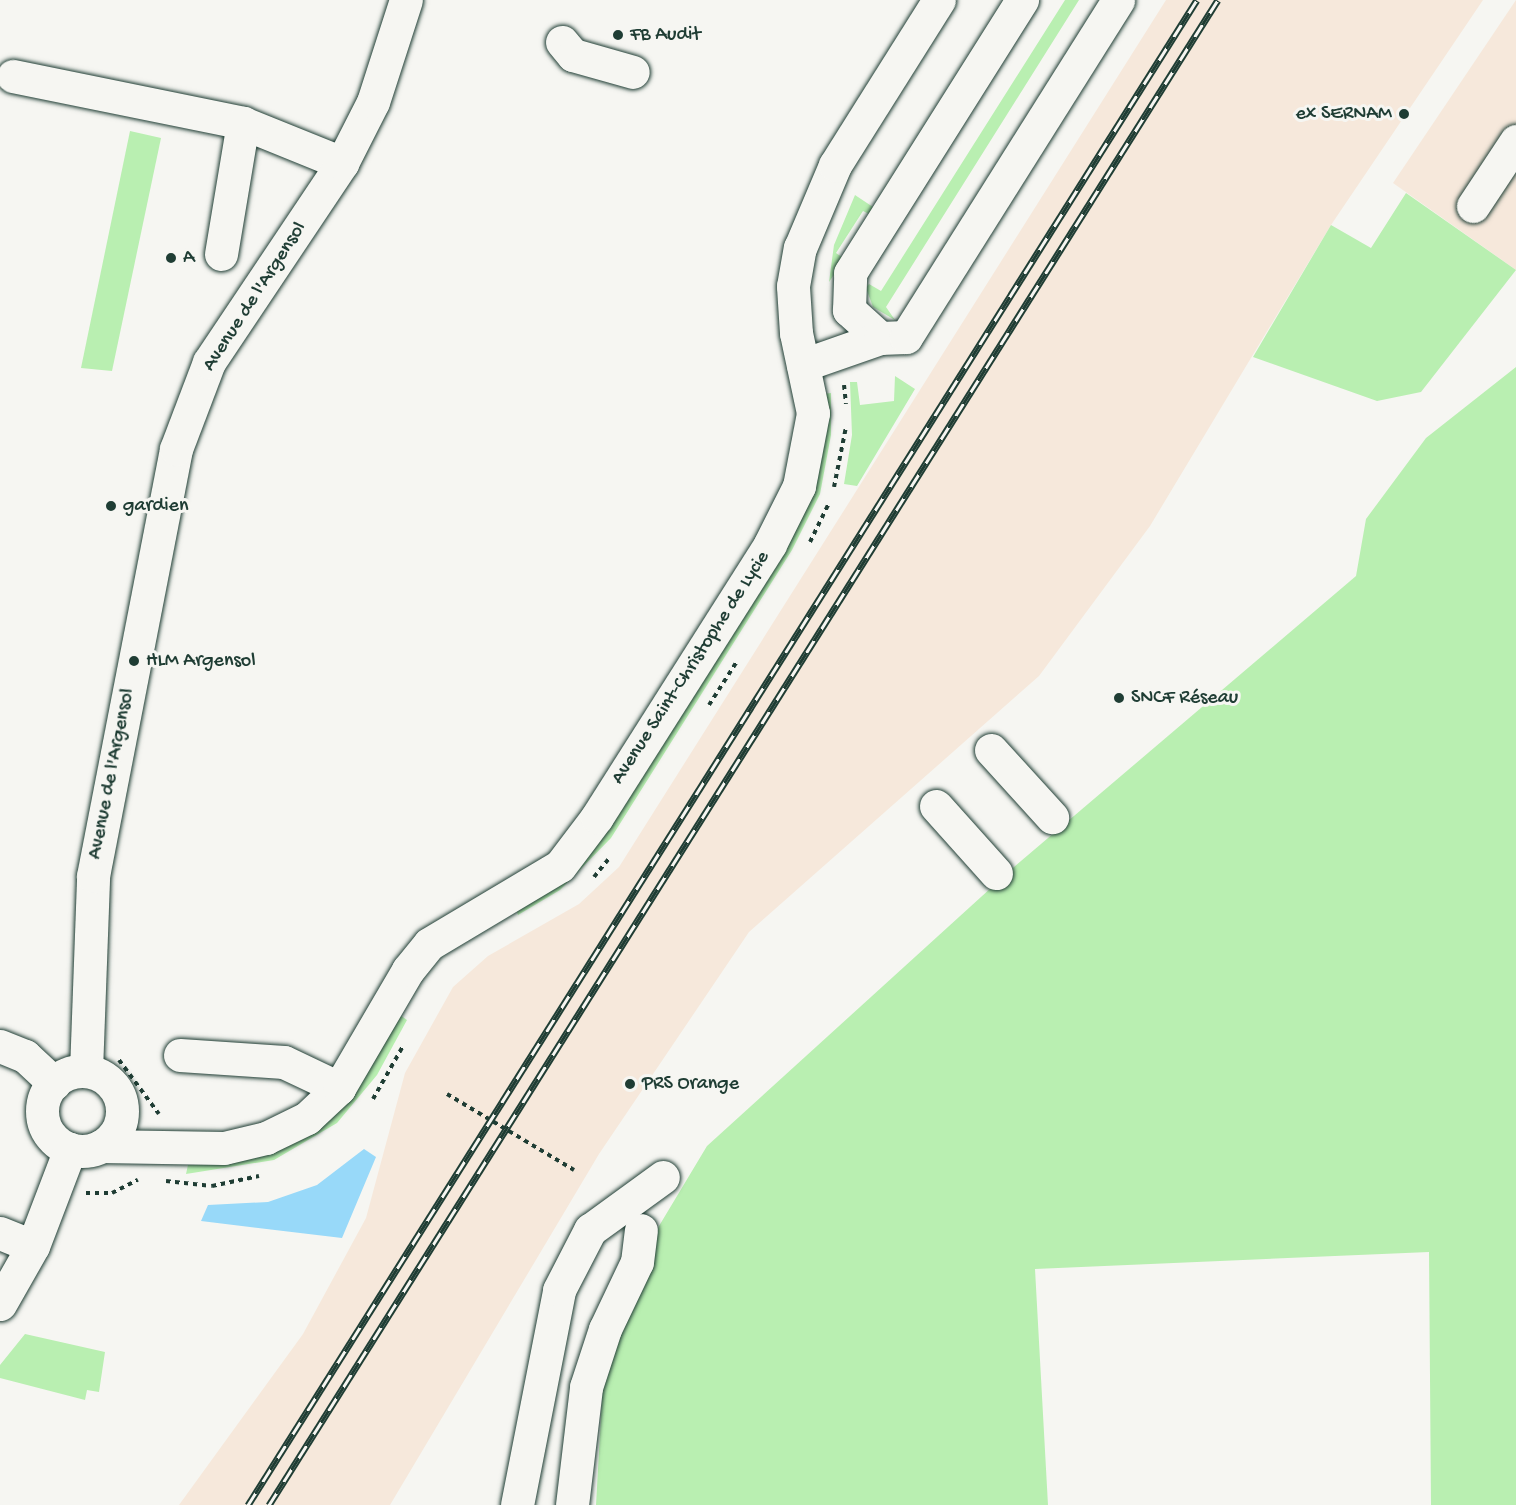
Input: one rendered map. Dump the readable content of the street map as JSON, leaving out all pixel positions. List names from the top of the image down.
{
  "streets": {
    "street": ["Avenue de l'Argensol", "Avenue Saint-Christophe de Lycie"]
  },
  "crossings": [
    ["Avenue de l'Argensol", "Avenue Saint-Christophe de Lycie"]
  ],
  "places": [
    "FB Audit",
    "ex SERNAM",
    "A",
    "gardien",
    "HLM Argensol",
    "SNCF Réseau",
    "PRS Orange"
  ]
}
